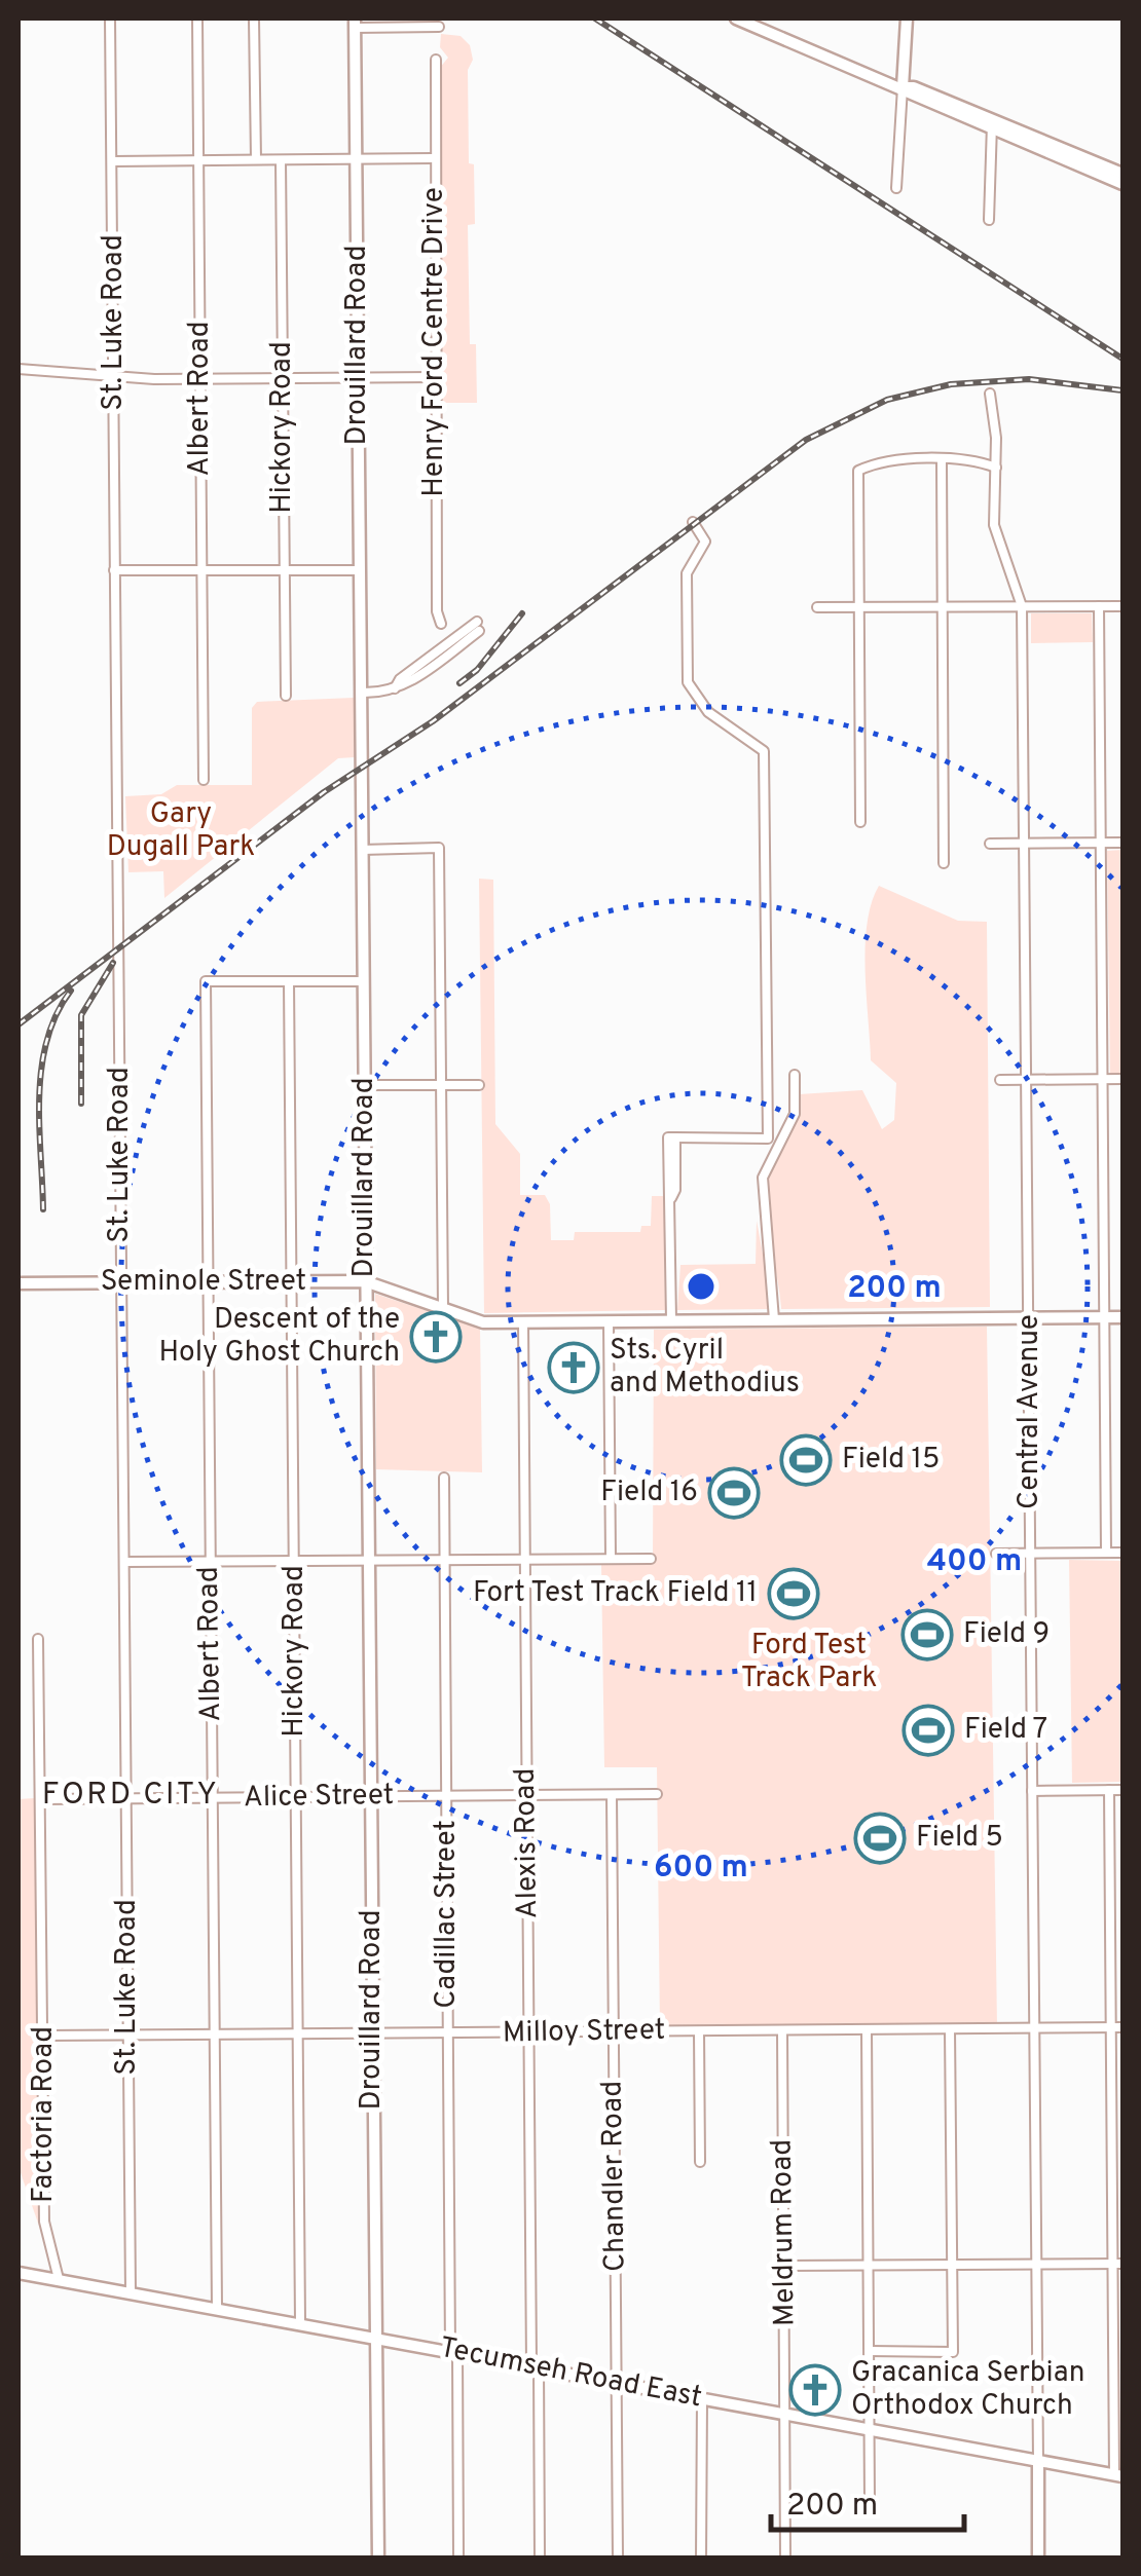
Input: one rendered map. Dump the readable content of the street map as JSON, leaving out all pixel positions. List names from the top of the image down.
{
  "streets": {
    "street": [
      "St. Luke Road",
      "Henry Ford Centre Drive",
      "Drouillard Road",
      "Albert Road",
      "Hickory Road",
      "Seminole Street",
      "Central Avenue",
      "Alice Street",
      "Alexis Road",
      "Cadillac Street",
      "Milloy Street",
      "Factoria Road",
      "Chandler Road",
      "Meldrum Road",
      "Tecumseh Road East"
    ]
  },
  "crossings": [
    ["St. Luke Road", "Seminole Street"],
    ["St. Luke Road", "Alice Street"],
    ["St. Luke Road", "Milloy Street"],
    ["St. Luke Road", "Tecumseh Road East"],
    ["Drouillard Road", "Seminole Street"],
    ["Drouillard Road", "Alice Street"],
    ["Drouillard Road", "Milloy Street"],
    ["Drouillard Road", "Tecumseh Road East"],
    ["Albert Road", "Hickory Road"],
    ["Albert Road", "Seminole Street"],
    ["Albert Road", "Alice Street"],
    ["Albert Road", "Milloy Street"],
    ["Albert Road", "Tecumseh Road East"],
    ["Hickory Road", "Seminole Street"],
    ["Hickory Road", "Alice Street"],
    ["Hickory Road", "Milloy Street"],
    ["Hickory Road", "Tecumseh Road East"],
    ["Seminole Street", "Central Avenue"],
    ["Seminole Street", "Alexis Road"],
    ["Central Avenue", "Milloy Street"],
    ["Central Avenue", "Tecumseh Road East"],
    ["Alice Street", "Alexis Road"],
    ["Alice Street", "Cadillac Street"],
    ["Alice Street", "Factoria Road"],
    ["Alice Street", "Chandler Road"],
    ["Alexis Road", "Milloy Street"],
    ["Alexis Road", "Tecumseh Road East"],
    ["Cadillac Street", "Milloy Street"],
    ["Cadillac Street", "Tecumseh Road East"],
    ["Milloy Street", "Factoria Road"],
    ["Milloy Street", "Chandler Road"],
    ["Milloy Street", "Meldrum Road"],
    ["Factoria Road", "Tecumseh Road East"],
    ["Chandler Road", "Tecumseh Road East"],
    ["Meldrum Road", "Tecumseh Road East"]
  ],
  "districts": ["FORD CITY"],
  "parks": ["Gary Dugall Park", "Ford Test Track Park"],
  "places": {
    "church": ["Descent of the Holy Ghost Church", "Sts. Cyril and Methodius", "Gracanica Serbian Orthodox Church"],
    "sports": [
      "Field 15",
      "Field 16",
      "Fort Test Track Field 11",
      "Field 9",
      "Field 7",
      "Field 5"
    ]
  },
  "scale_bar": "200 m",
  "rings": ["200 m", "400 m", "600 m"]
}
